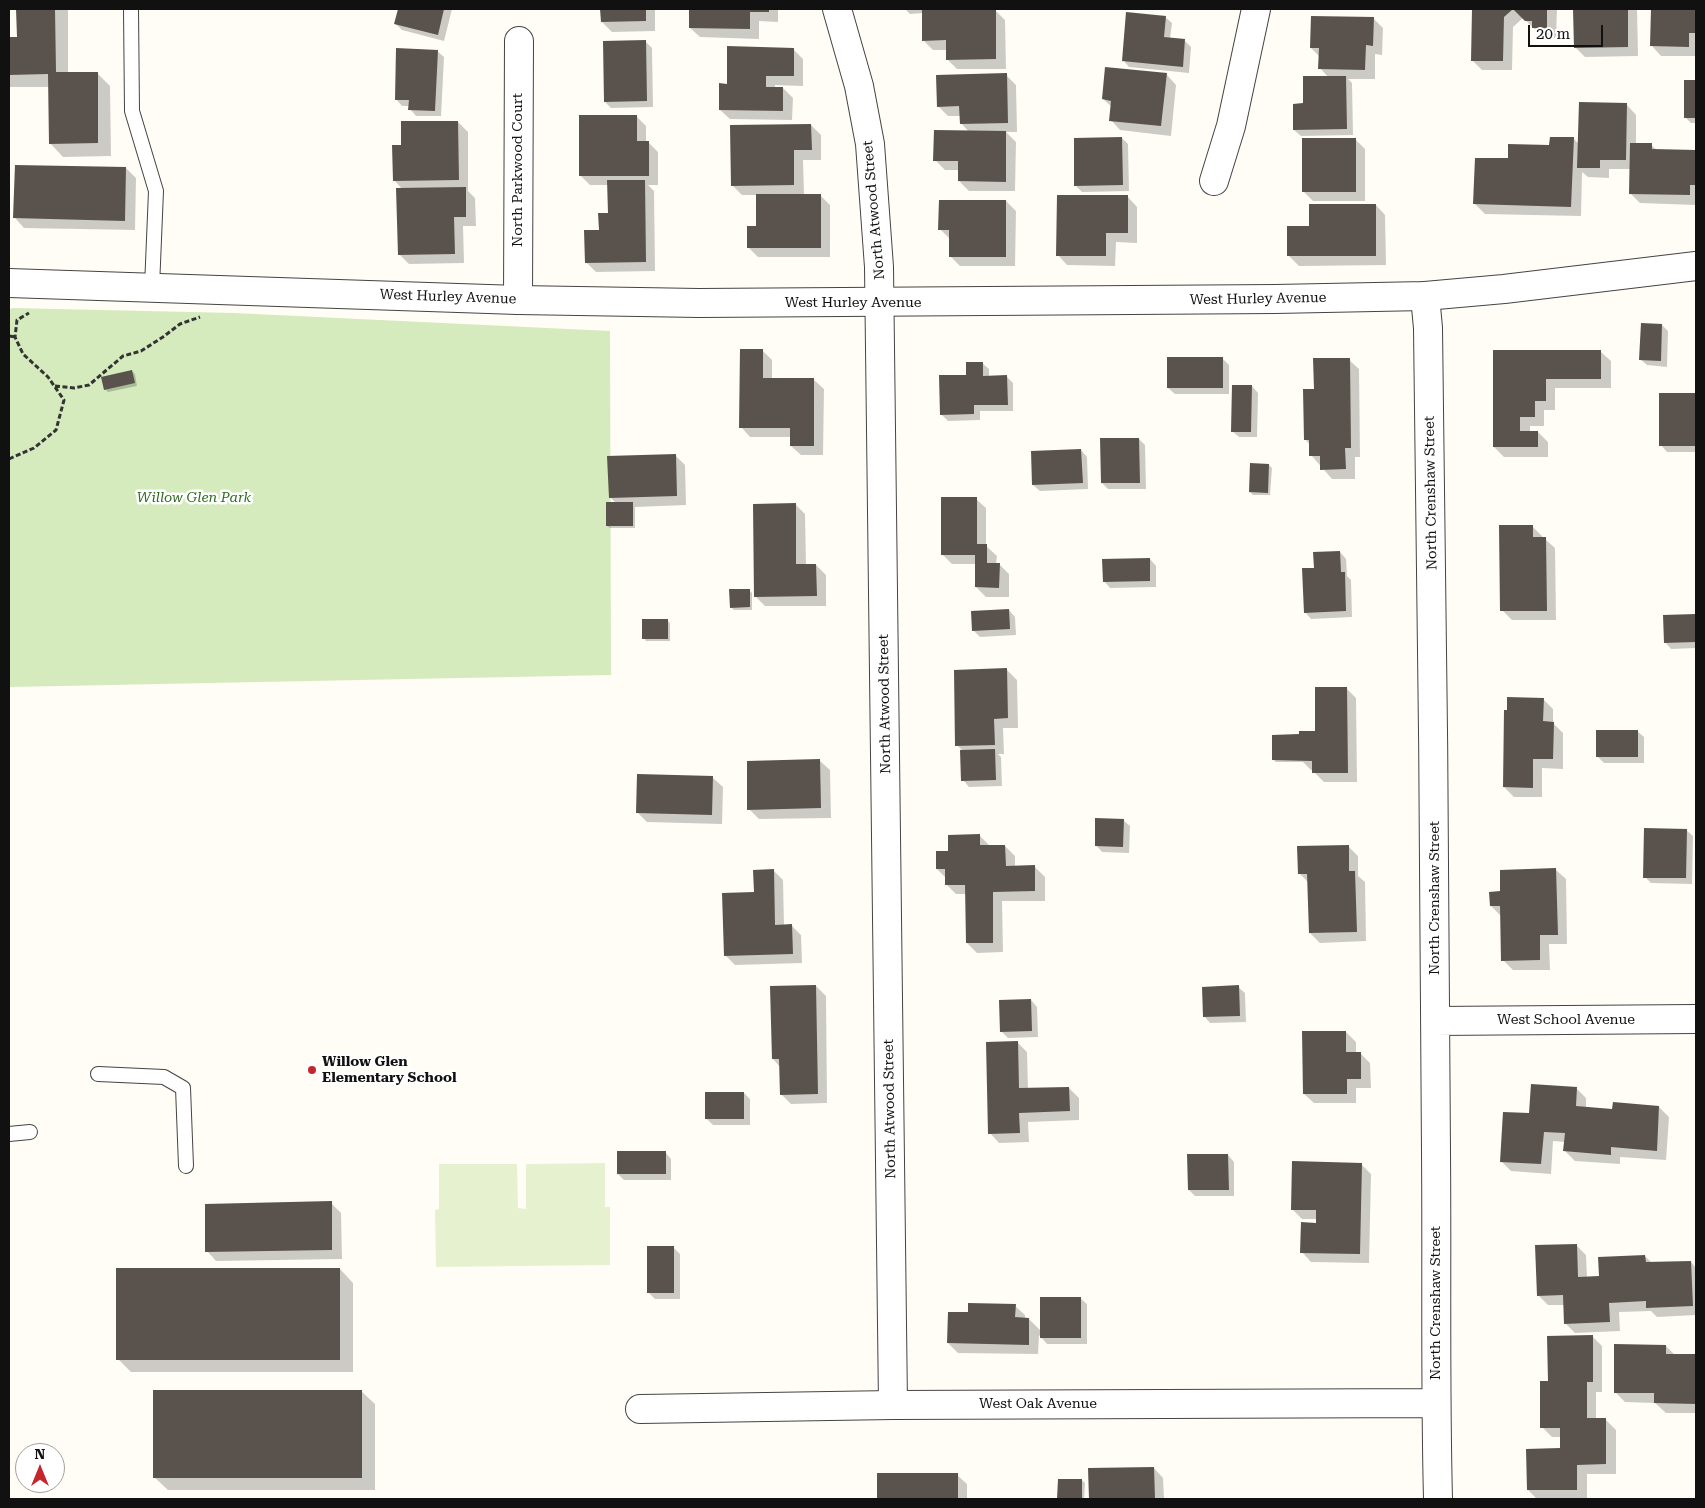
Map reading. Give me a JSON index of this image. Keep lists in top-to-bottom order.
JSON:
{
  "streets": {
    "street": [
      "North Parkwood Court",
      "North Atwood Street",
      "West Hurley Avenue",
      "North Crenshaw Street",
      "West School Avenue",
      "West Oak Avenue"
    ]
  },
  "crossings": [
    ["North Parkwood Court", "West Hurley Avenue"],
    ["North Atwood Street", "West Hurley Avenue"],
    ["North Atwood Street", "West Oak Avenue"],
    ["West Hurley Avenue", "North Crenshaw Street"],
    ["North Crenshaw Street", "West School Avenue"],
    ["North Crenshaw Street", "West Oak Avenue"]
  ],
  "parks": ["Willow Glen Park"],
  "places": ["Willow Glen Elementary School"],
  "scale_bar": "20 m",
  "north": "top"
}
